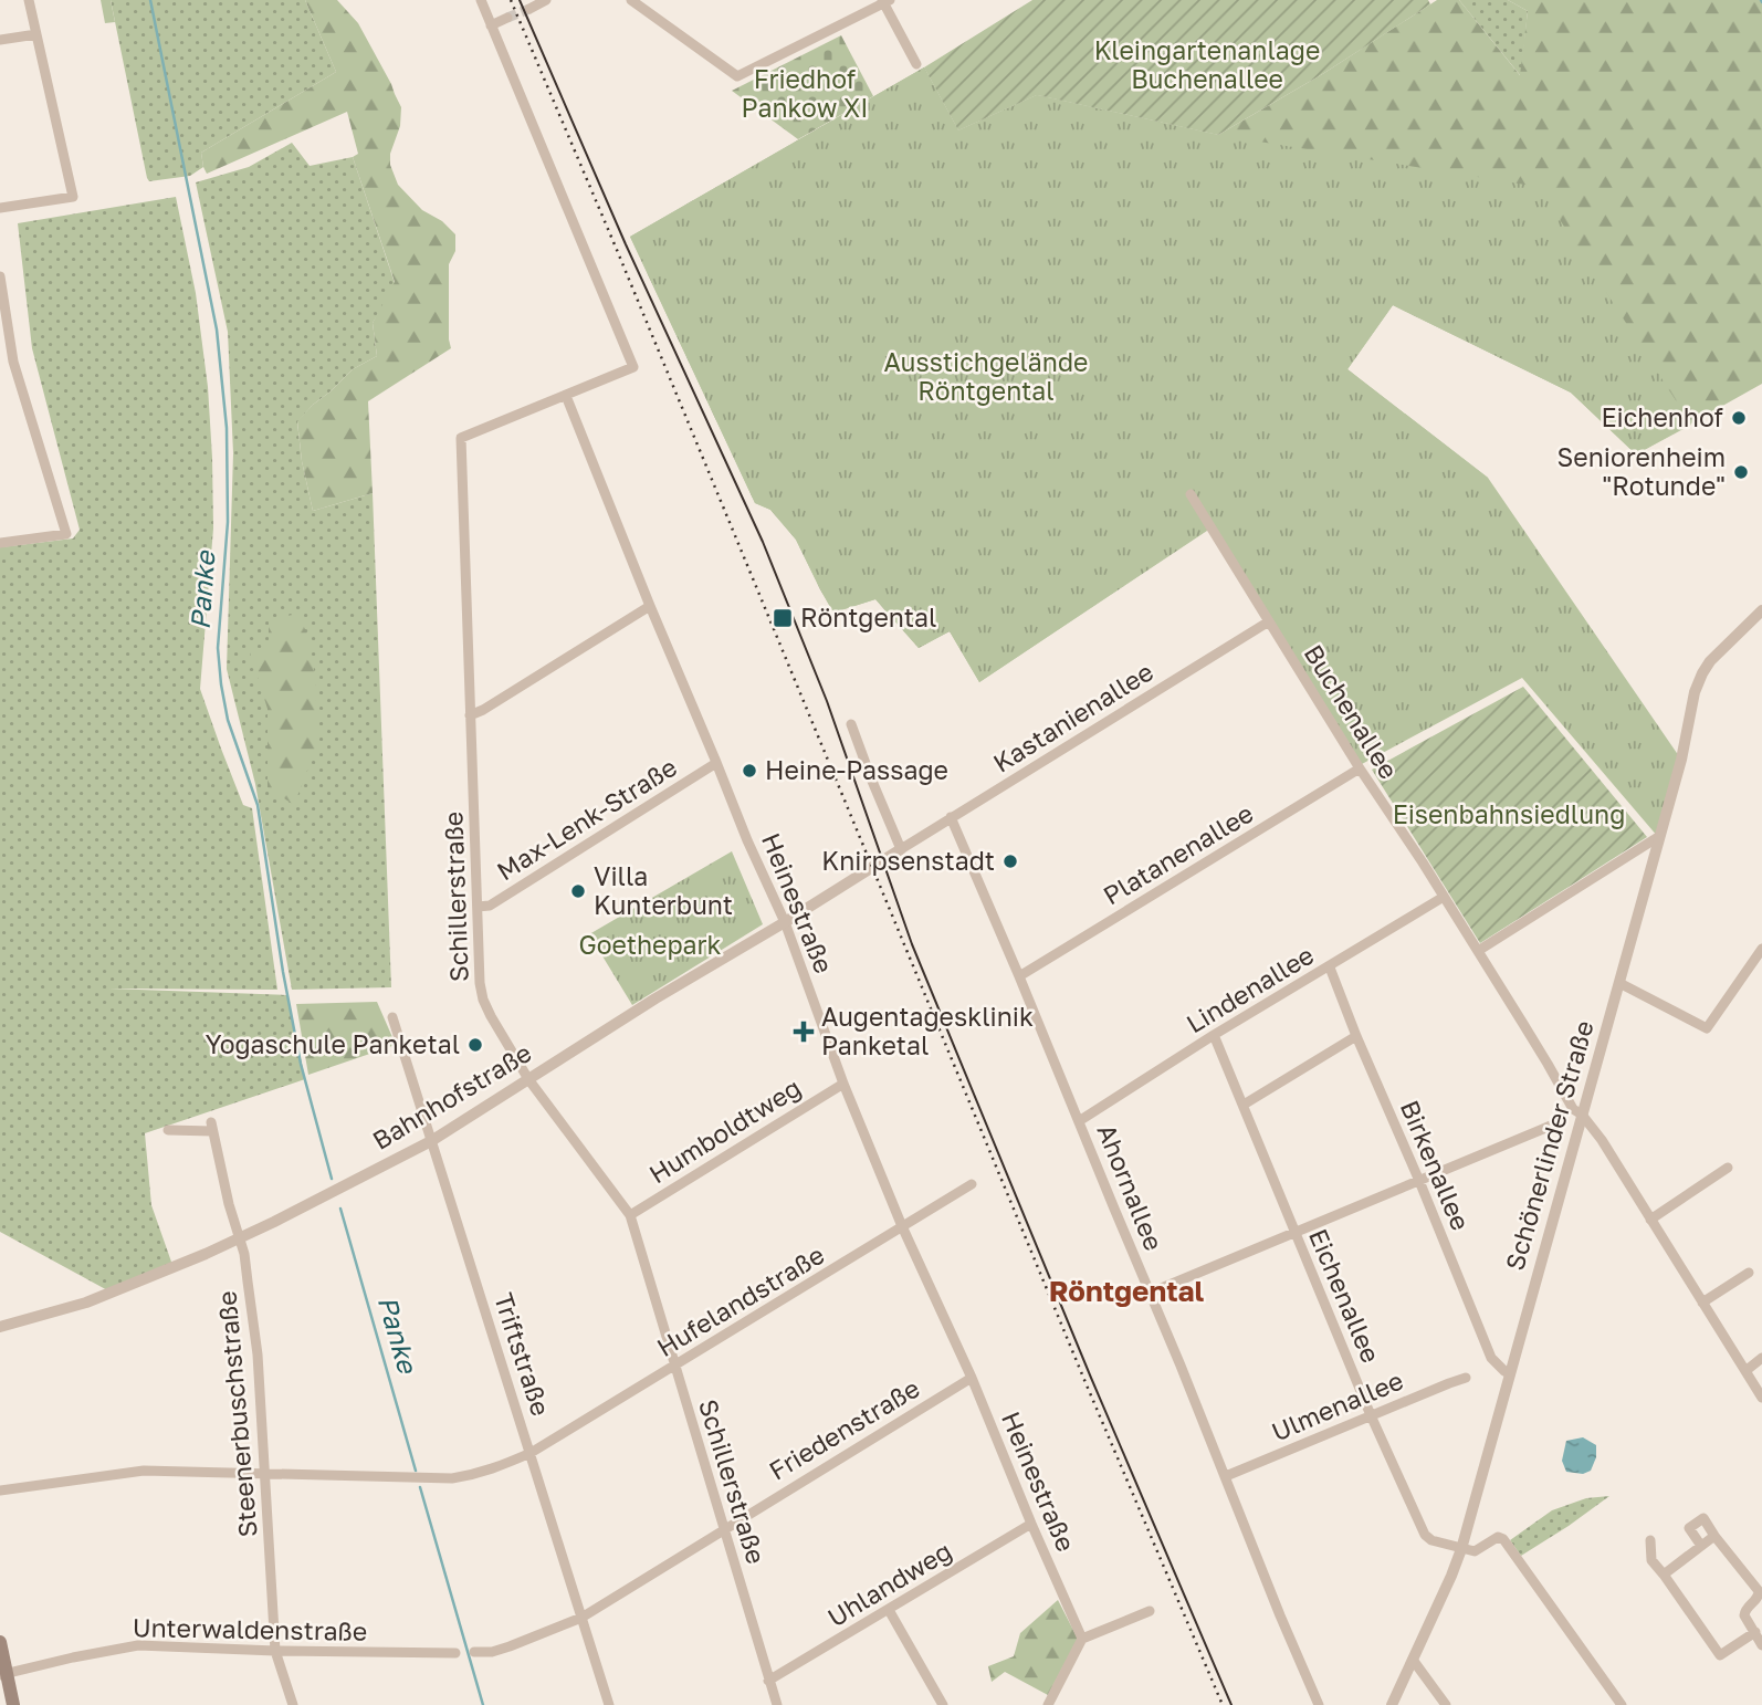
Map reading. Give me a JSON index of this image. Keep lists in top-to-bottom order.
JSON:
{
  "streets": {
    "street": [
      "Buchenallee",
      "Kastanienallee",
      "Max-Lenk-Straße",
      "Platanenallee",
      "Schillerstraße",
      "Heinestraße",
      "Lindenallee",
      "Bahnhofstraße",
      "Humboldtweg",
      "Schönerlinder Straße",
      "Birkenallee",
      "Ahornallee",
      "Eichenallee",
      "Hufelandstraße",
      "Triftstraße",
      "Ulmenallee",
      "Steenerbuschstraße",
      "Friedenstraße",
      "Uhlandweg",
      "Unterwaldenstraße"
    ]
  },
  "crossings": [
    ["Buchenallee", "Kastanienallee"],
    ["Buchenallee", "Platanenallee"],
    ["Buchenallee", "Lindenallee"],
    ["Buchenallee", "Schönerlinder Straße"],
    ["Kastanienallee", "Bahnhofstraße"],
    ["Kastanienallee", "Ahornallee"],
    ["Max-Lenk-Straße", "Schillerstraße"],
    ["Max-Lenk-Straße", "Heinestraße"],
    ["Platanenallee", "Ahornallee"],
    ["Schillerstraße", "Heinestraße"],
    ["Schillerstraße", "Bahnhofstraße"],
    ["Schillerstraße", "Humboldtweg"],
    ["Schillerstraße", "Hufelandstraße"],
    ["Schillerstraße", "Friedenstraße"],
    ["Schillerstraße", "Uhlandweg"],
    ["Heinestraße", "Bahnhofstraße"],
    ["Heinestraße", "Humboldtweg"],
    ["Heinestraße", "Hufelandstraße"],
    ["Heinestraße", "Friedenstraße"],
    ["Heinestraße", "Uhlandweg"],
    ["Lindenallee", "Birkenallee"],
    ["Lindenallee", "Ahornallee"],
    ["Lindenallee", "Eichenallee"],
    ["Bahnhofstraße", "Triftstraße"],
    ["Bahnhofstraße", "Steenerbuschstraße"],
    ["Schönerlinder Straße", "Birkenallee"],
    ["Schönerlinder Straße", "Eichenallee"],
    ["Ahornallee", "Ulmenallee"],
    ["Eichenallee", "Ulmenallee"],
    ["Hufelandstraße", "Triftstraße"],
    ["Hufelandstraße", "Steenerbuschstraße"],
    ["Triftstraße", "Friedenstraße"],
    ["Steenerbuschstraße", "Unterwaldenstraße"]
  ],
  "districts": ["Röntgental"],
  "water": ["Panke"],
  "parks": [
    "Kleingartenanlage Buchenallee",
    "Friedhof Pankow XI",
    "Ausstichgelände Röntgental",
    "Eisenbahnsiedlung",
    "Goethepark"
  ],
  "places": {
    "other": [
      "Eichenhof",
      "Seniorenheim \"Rotunde\"",
      "Heine-Passage",
      "Knirpsenstadt",
      "Villa Kunterbunt",
      "Yogaschule Panketal"
    ],
    "transit": ["Röntgental"],
    "health": ["Augentagesklinik Panketal"]
  }
}
